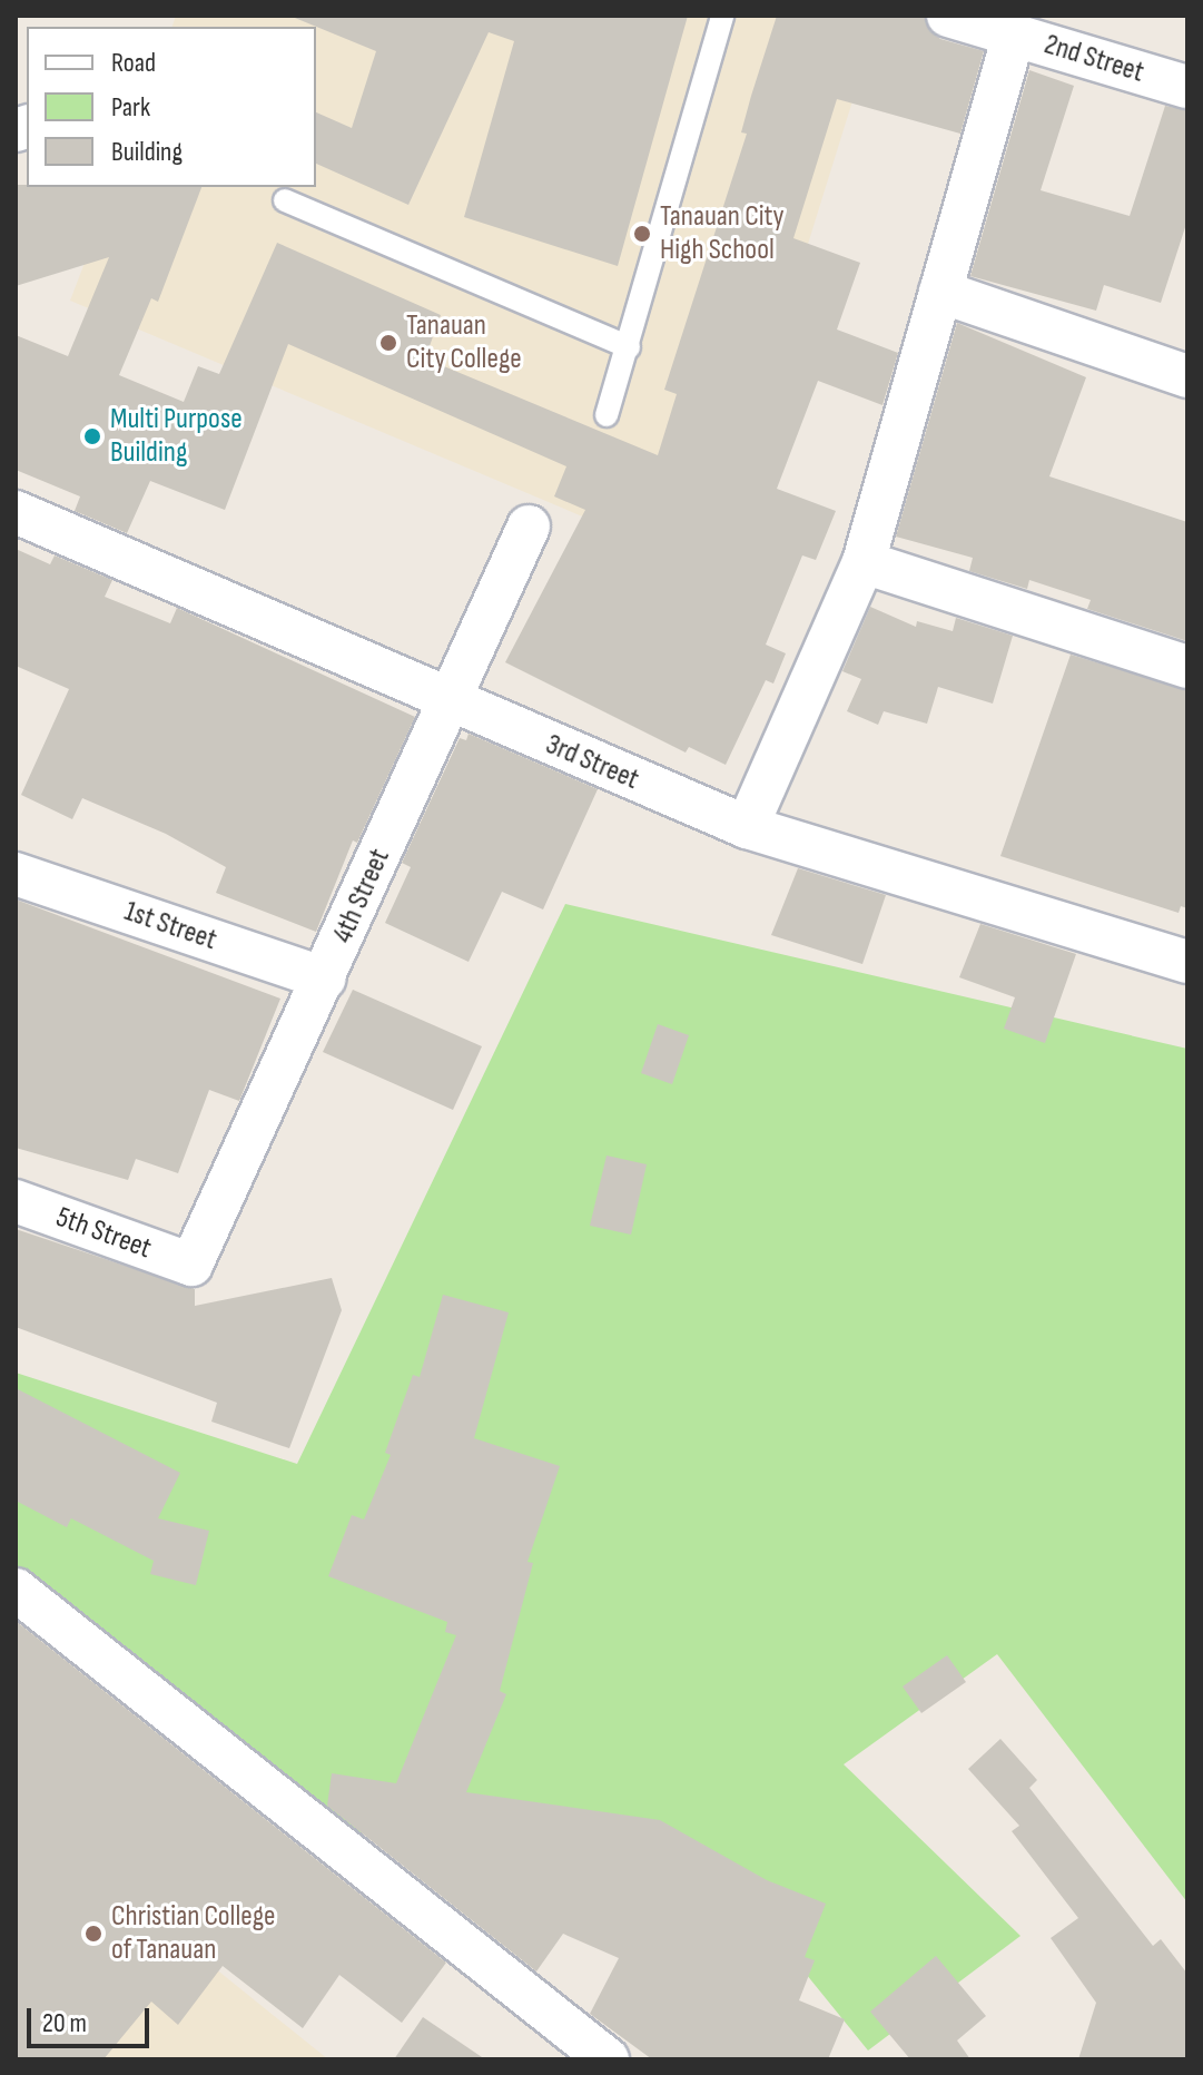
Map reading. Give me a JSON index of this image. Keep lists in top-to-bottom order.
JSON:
{
  "streets": {
    "street": [
      "2nd Street",
      "3rd Street",
      "4th Street",
      "1st Street",
      "5th Street"
    ]
  },
  "crossings": [
    ["3rd Street", "4th Street"],
    ["4th Street", "1st Street"],
    ["4th Street", "5th Street"]
  ],
  "places": [
    "Tanauan City High School",
    "Tanauan City College",
    "Multi Purpose Building",
    "Christian College of Tanauan"
  ],
  "legend": ["Road", "Park", "Building"],
  "scale_bar": "20 m"
}
